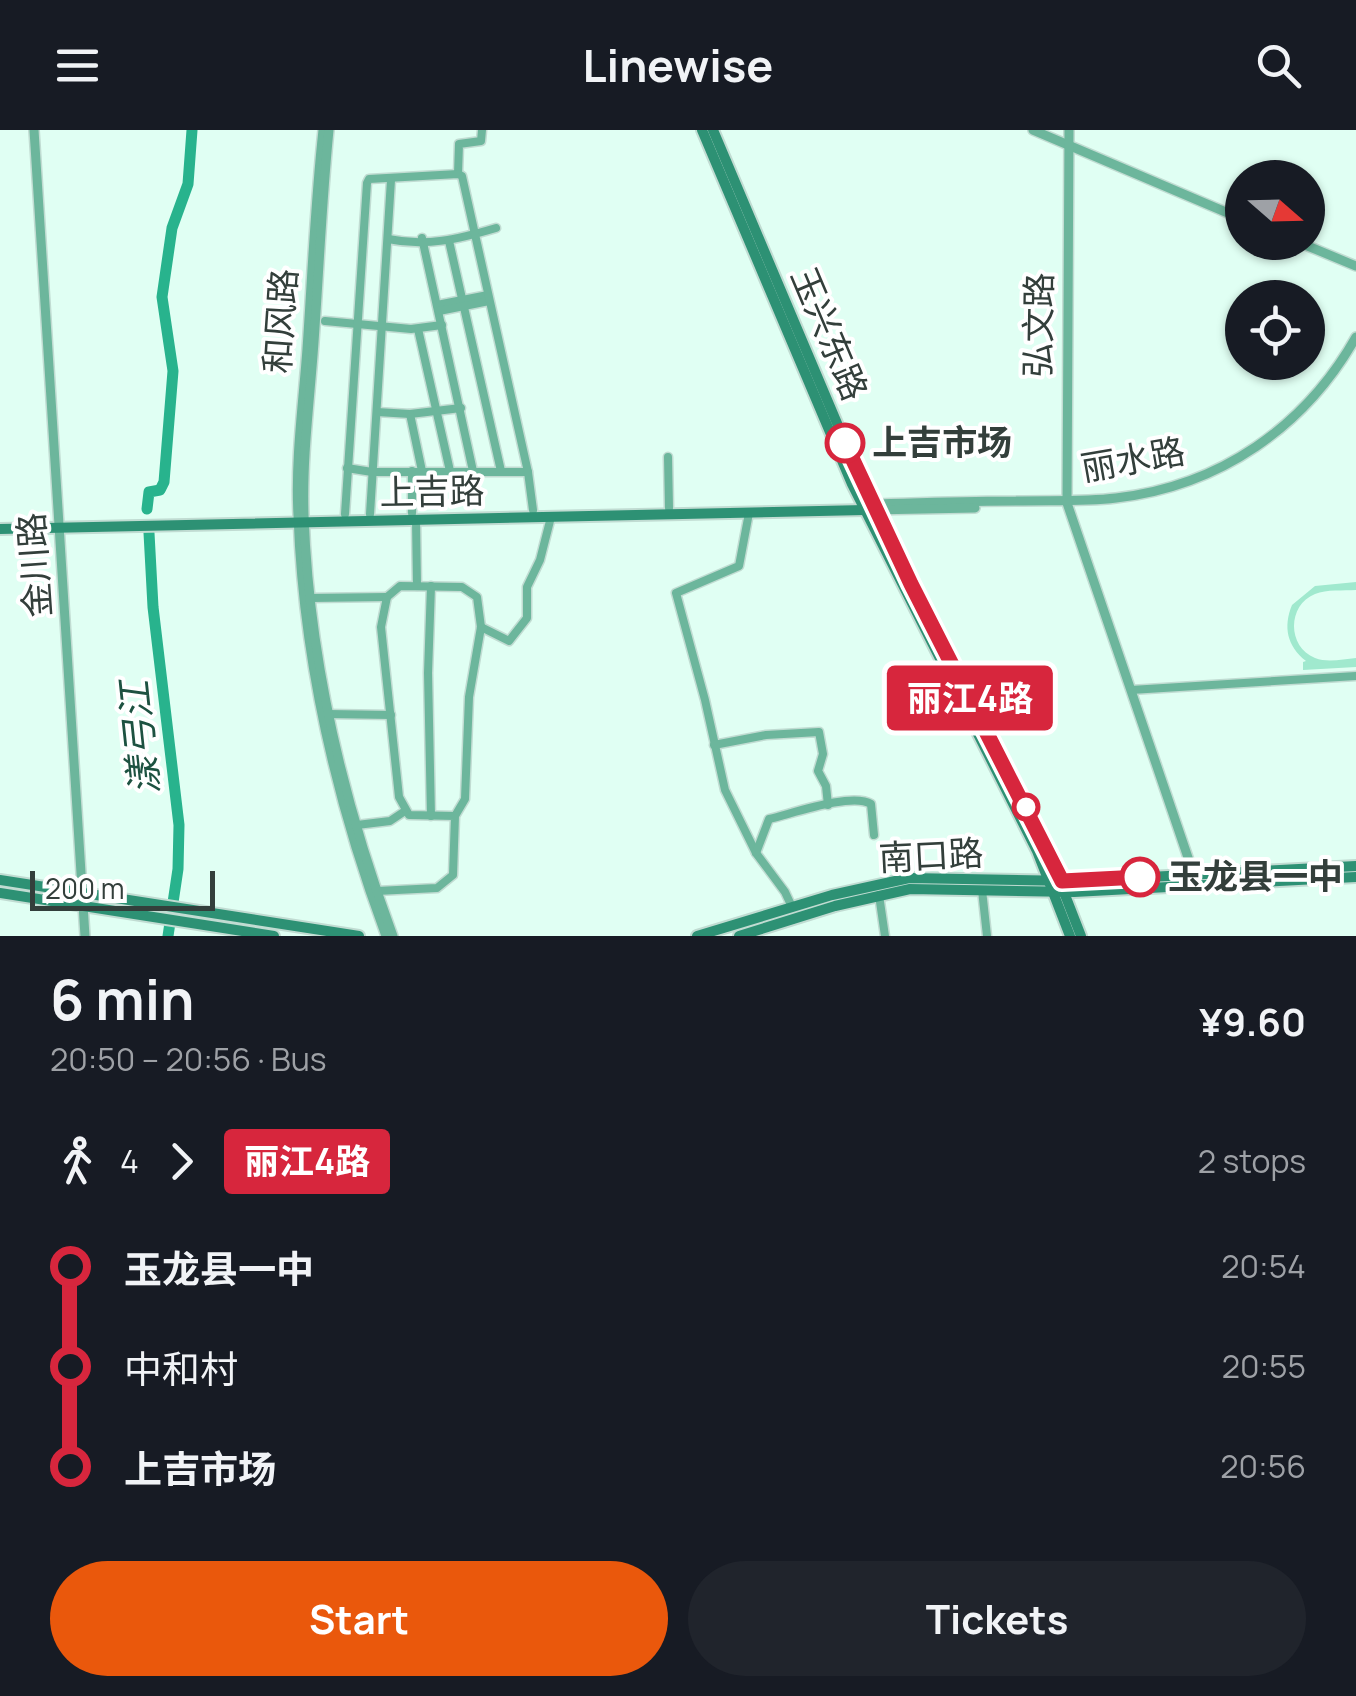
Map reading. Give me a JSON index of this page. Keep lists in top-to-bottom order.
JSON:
{
  "streets": {
    "main road": ["玉兴东路", "上吉路", "南口路"],
    "street": [
      "和风路",
      "弘文路",
      "丽水路",
      "金川路"
    ]
  },
  "crossings": [
    ["和风路", "上吉路"],
    ["弘文路", "丽水路"],
    ["弘文路", "南口路"],
    ["玉兴东路", "丽水路"],
    ["玉兴东路", "上吉路"],
    ["玉兴东路", "南口路"],
    ["丽水路", "上吉路"],
    ["上吉路", "金川路"]
  ],
  "water": ["漾弓江"],
  "places": ["上吉市场", "玉龙县一中"],
  "lines": ["bus line 丽江4路"],
  "scale_bar": "200 m",
  "north": "right",
  "page": {
    "header": "Linewise",
    "on_map": "丽江4路",
    "scale": "200 m",
    "heading": ["6 min", "20:50 – 20:56 · Bus", "¥9.60"],
    "legs": ["4", "丽江4路", "2 stops"],
    "list": [
      {
        "name": "玉龙县一中",
        "value": "20:54"
      },
      {
        "name": "中和村",
        "value": "20:55"
      },
      {
        "name": "上吉市场",
        "value": "20:56"
      }
    ],
    "buttons": ["Start", "Tickets"]
  }
}
